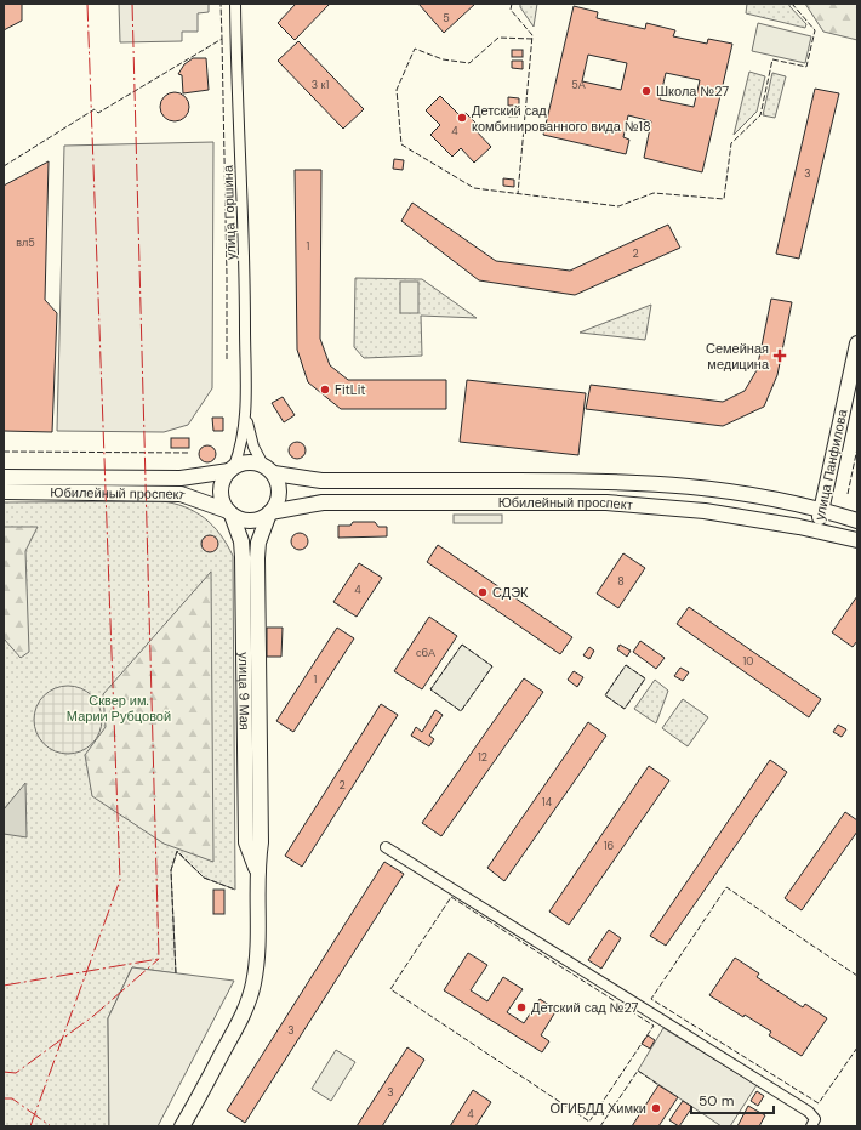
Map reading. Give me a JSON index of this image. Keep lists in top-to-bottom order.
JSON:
{
  "streets": {
    "main road": ["улица Панфилова", "Юбилейный проспект", "улица 9 Мая"],
    "street": ["улица Горшина"]
  },
  "crossings": [
    ["улица Горшина", "Юбилейный проспект"],
    ["улица Горшина", "улица 9 Мая"],
    ["улица Панфилова", "Юбилейный проспект"],
    ["Юбилейный проспект", "улица 9 Мая"]
  ],
  "parks": ["Сквер им. Марии Рубцовой"],
  "places": {
    "other": [
      "Школа №27",
      "Детский сад комбинированного вида №18",
      "FitLit",
      "СДЭК",
      "Детский сад №27",
      "ОГИБДД Химки"
    ],
    "health": ["Семейная медицина"]
  },
  "house_numbers": [
    "5",
    "3 к1",
    "5А",
    "4",
    "3",
    "вл5",
    "1",
    "2",
    "8",
    "4",
    "с6А",
    "10",
    "1",
    "12",
    "2",
    "14",
    "16",
    "3",
    "3",
    "4"
  ],
  "scale_bar": "50 m"
}
